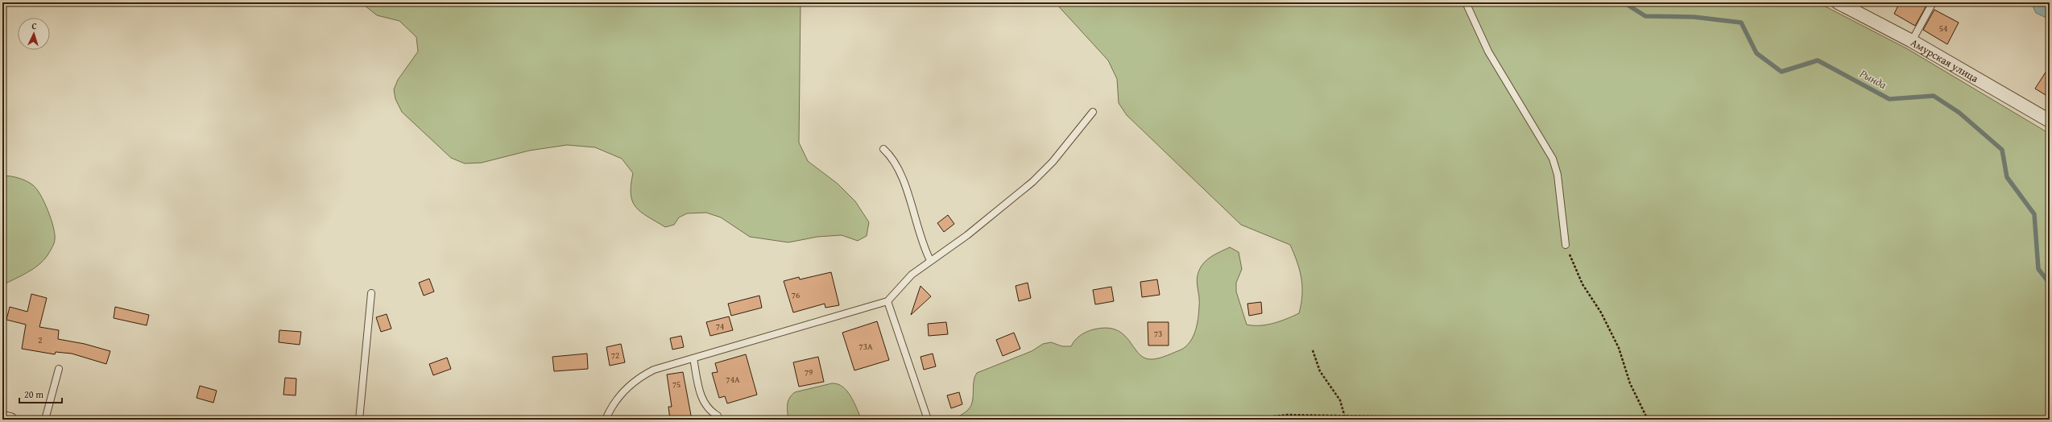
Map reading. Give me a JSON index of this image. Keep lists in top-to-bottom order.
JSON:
{
  "streets": {
    "street": ["Амурская улица"]
  },
  "water": ["Рында"],
  "house_numbers": [
    "54",
    "76",
    "74",
    "73",
    "2",
    "73А",
    "72",
    "79",
    "74А",
    "75"
  ],
  "scale_bar": "20 m",
  "north": "top"
}
